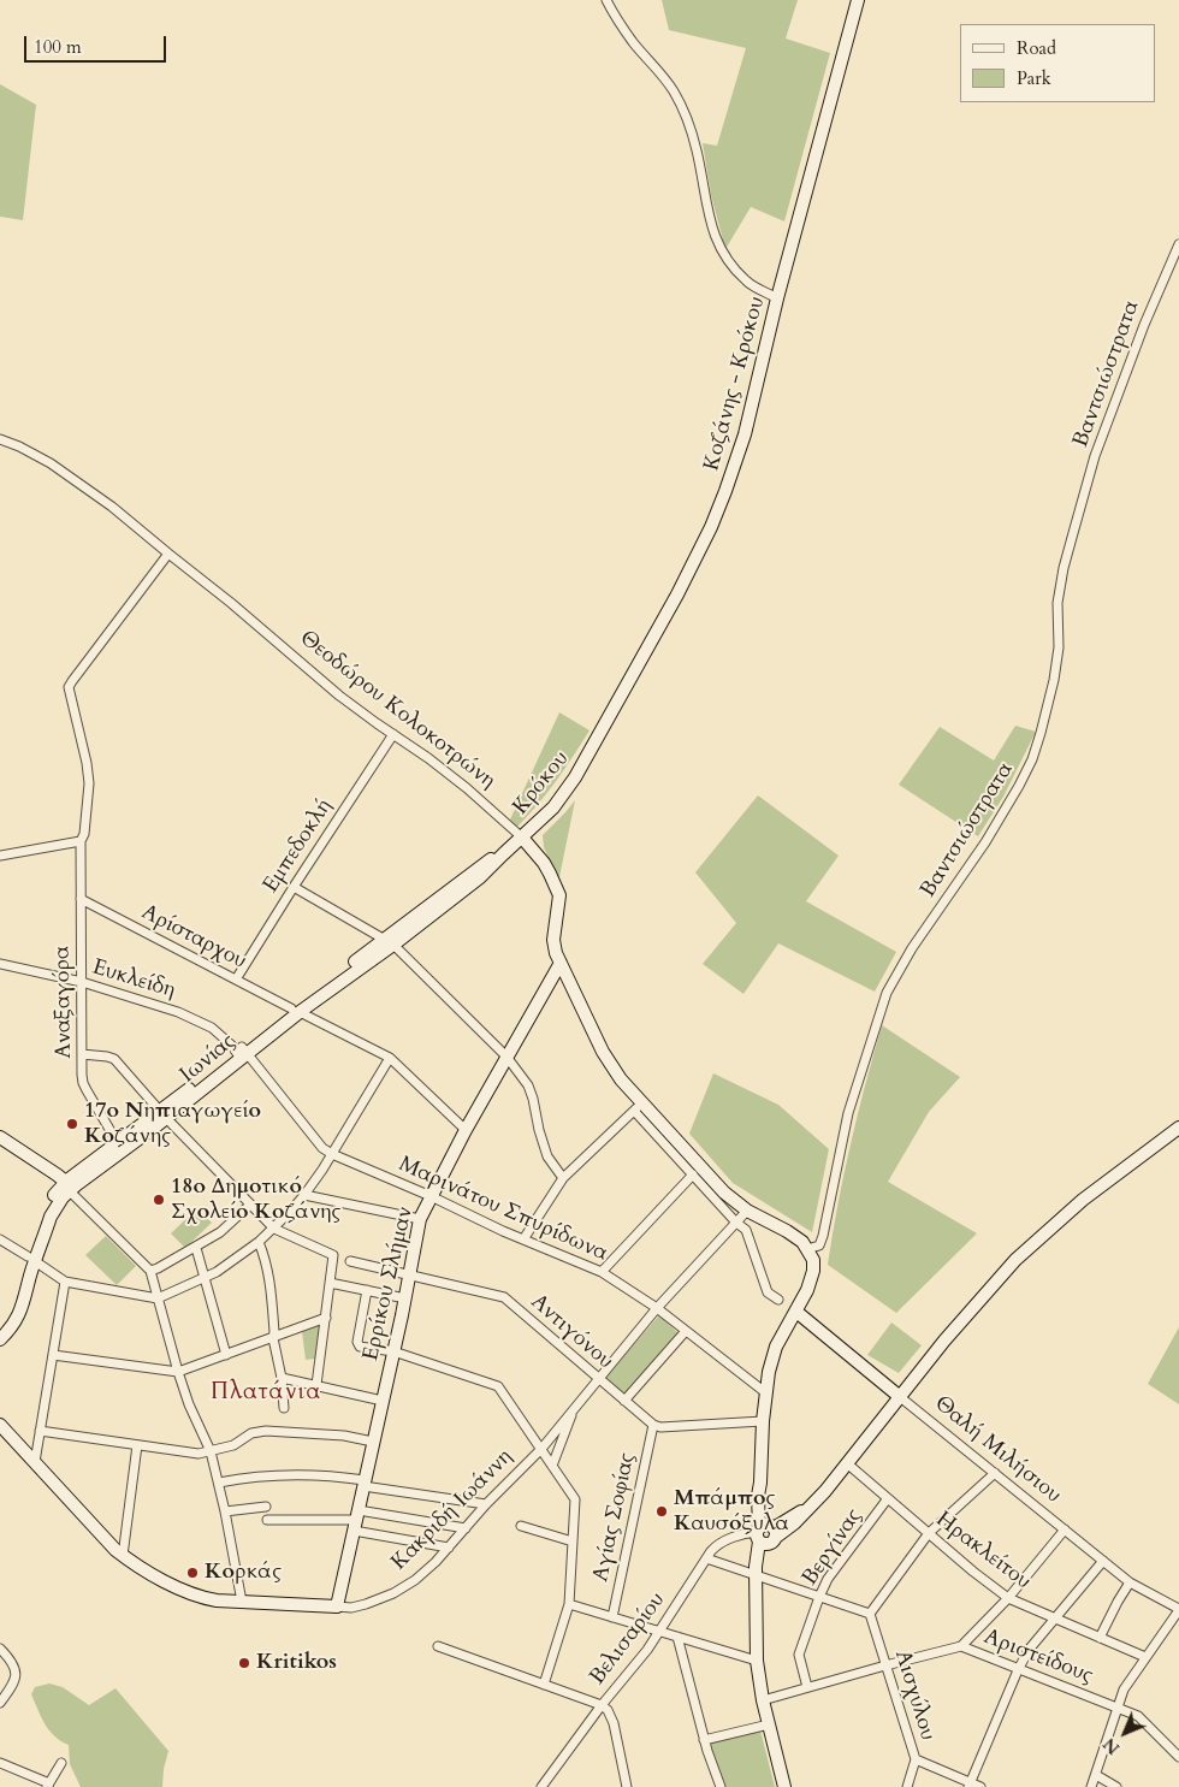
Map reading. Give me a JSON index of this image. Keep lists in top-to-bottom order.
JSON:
{
  "streets": {
    "street": [
      "Βαντσιώστρατα",
      "Κοζάνης - Κρόκου",
      "Θεοδώρου Κολοκοτρώνη",
      "Κρόκου",
      "Εμπεδοκλή",
      "Αρίσταρχου",
      "Ευκλείδη",
      "Αναξαγόρα",
      "Ιωνίας",
      "Μαρινάτου Σπυρίδωνα",
      "Ερρίκου Σλήμαν",
      "Αντιγόνου",
      "Θαλή Μιλήσιου",
      "Κακριδή Ιωάννη",
      "Αγίας Σοφίας",
      "Βεργίνας",
      "Ηρακλείτου",
      "Βελισαρίου",
      "Αριστείδους",
      "Αισχύλου"
    ]
  },
  "crossings": [
    ["Βαντσιώστρατα", "Θεοδώρου Κολοκοτρώνη"],
    ["Κοζάνης - Κρόκου", "Κρόκου"],
    ["Θεοδώρου Κολοκοτρώνη", "Κρόκου"],
    ["Θεοδώρου Κολοκοτρώνη", "Εμπεδοκλή"],
    ["Θεοδώρου Κολοκοτρώνη", "Αναξαγόρα"],
    ["Θεοδώρου Κολοκοτρώνη", "Ιωνίας"],
    ["Θεοδώρου Κολοκοτρώνη", "Ερρίκου Σλήμαν"],
    ["Θεοδώρου Κολοκοτρώνη", "Κακριδή Ιωάννη"],
    ["Κρόκου", "Ιωνίας"],
    ["Εμπεδοκλή", "Αρίσταρχου"],
    ["Αρίσταρχου", "Αναξαγόρα"],
    ["Αρίσταρχου", "Ιωνίας"],
    ["Αρίσταρχου", "Ερρίκου Σλήμαν"],
    ["Ευκλείδη", "Αναξαγόρα"],
    ["Ευκλείδη", "Ιωνίας"],
    ["Ευκλείδη", "Μαρινάτου Σπυρίδωνα"],
    ["Αναξαγόρα", "Ιωνίας"],
    ["Ιωνίας", "Μαρινάτου Σπυρίδωνα"],
    ["Μαρινάτου Σπυρίδωνα", "Ερρίκου Σλήμαν"],
    ["Μαρινάτου Σπυρίδωνα", "Κακριδή Ιωάννη"],
    ["Ερρίκου Σλήμαν", "Αντιγόνου"],
    ["Ερρίκου Σλήμαν", "Κακριδή Ιωάννη"],
    ["Αντιγόνου", "Κακριδή Ιωάννη"],
    ["Αντιγόνου", "Αγίας Σοφίας"],
    ["Βεργίνας", "Ηρακλείτου"],
    ["Βεργίνας", "Αριστείδους"],
    ["Αριστείδους", "Αισχύλου"]
  ],
  "districts": ["Πλατάνια"],
  "places": [
    "17ο Νηπιαγωγείο Κοζάνης",
    "18ο Δημοτικό Σχολείο Κοζάνης",
    "Μπάμπος Καυσόξυλα",
    "Κορκάς",
    "Kritikos"
  ],
  "legend": ["Road", "Park"],
  "scale_bar": "100 m",
  "north": "bottom left"
}
